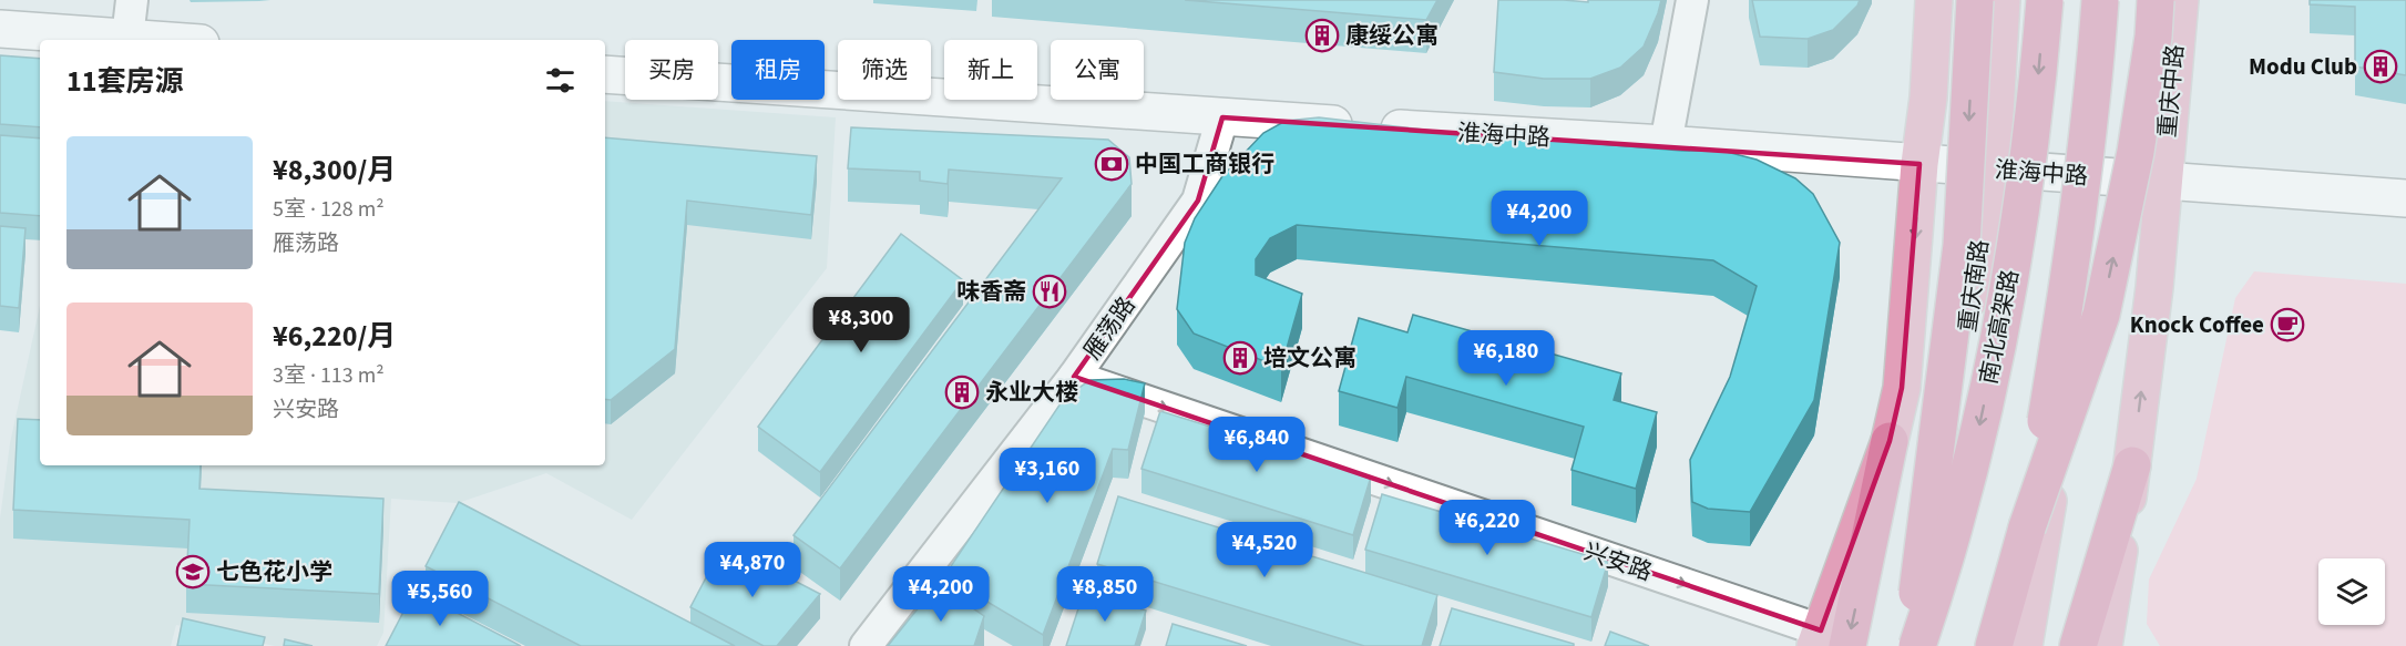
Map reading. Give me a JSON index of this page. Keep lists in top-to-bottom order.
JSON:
{
  "streets": {
    "highway": ["南北高架路"],
    "main road": ["重庆中路", "淮海中路", "重庆南路"],
    "street": ["雁荡路", "兴安路"]
  },
  "crossings": [
    ["重庆中路", "淮海中路"],
    ["淮海中路", "重庆南路"],
    ["淮海中路", "雁荡路"],
    ["雁荡路", "兴安路"]
  ],
  "one_way": ["兴安路"],
  "places": {
    "building": [
      "康绥公寓",
      "Modu Club",
      "培文公寓",
      "永业大楼"
    ],
    "bank": ["中国工商银行"],
    "restaurant": ["味香斋"],
    "cafe": ["Knock Coffee"],
    "school or university": ["七色花小学"]
  },
  "page": {
    "chip": [
      "买房",
      "租房",
      "筛选",
      "新上",
      "公寓"
    ],
    "heading": "11套房源",
    "list": [
      {
        "name": "¥8,300/月",
        "note": "5室 · 128 m² · 雁荡路"
      },
      {
        "name": "¥6,220/月",
        "note": "3室 · 113 m² · 兴安路"
      }
    ],
    "price": [
      "¥4,200",
      "¥8,300",
      "¥6,180",
      "¥6,840",
      "¥3,160",
      "¥6,220",
      "¥4,520",
      "¥4,870",
      "¥4,200",
      "¥8,850",
      "¥5,560"
    ]
  }
}
